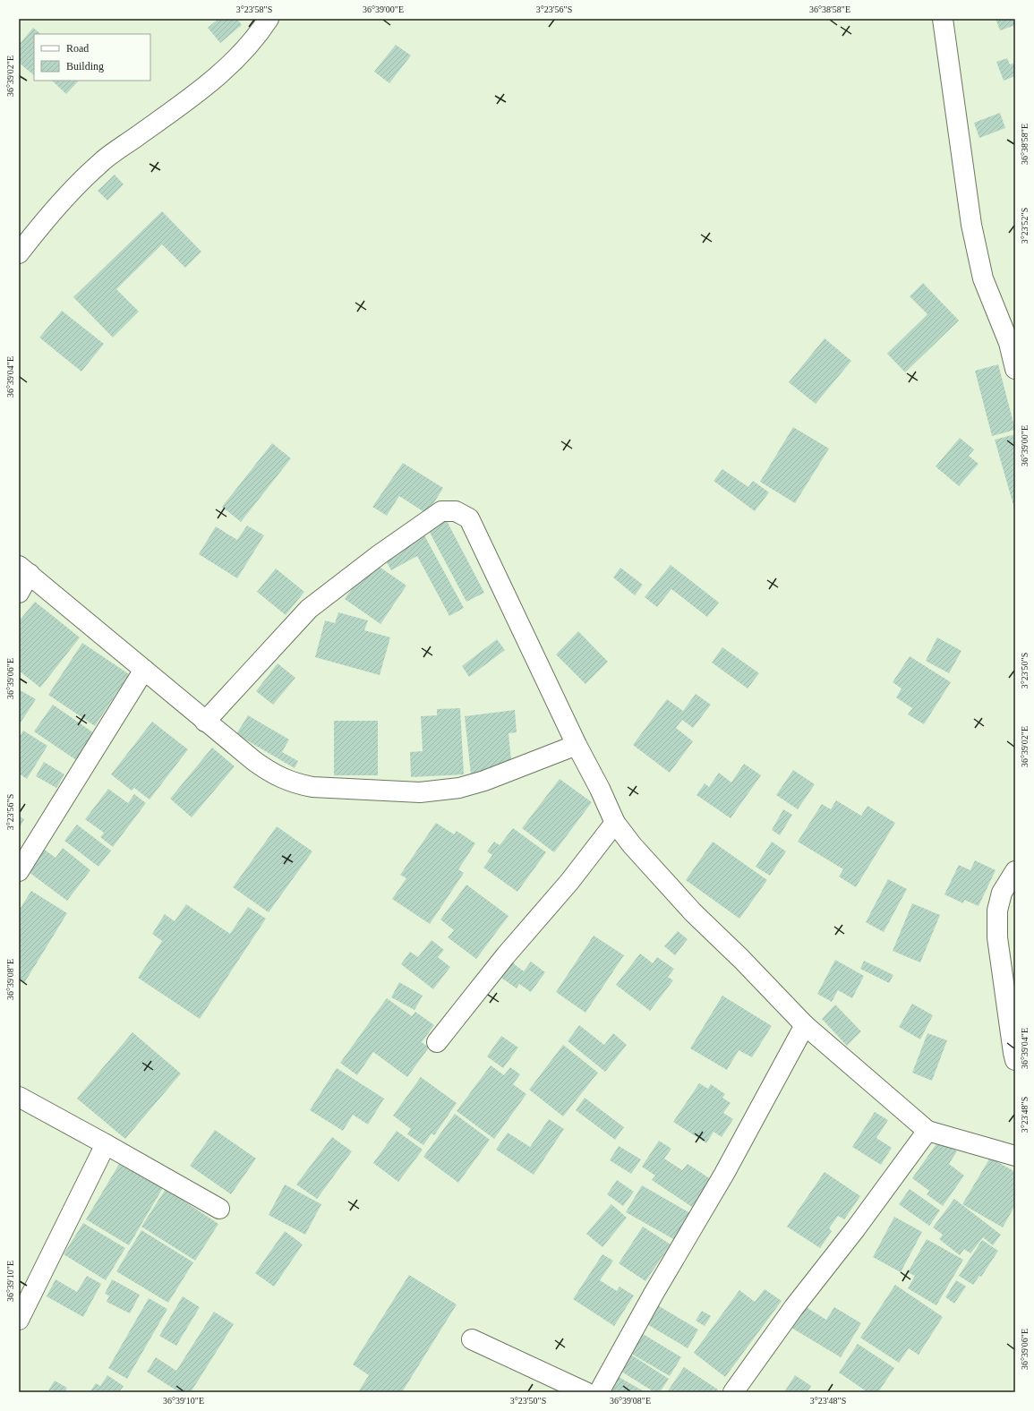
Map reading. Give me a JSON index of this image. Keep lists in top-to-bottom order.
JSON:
{
  "legend": ["Road", "Building"],
  "coordinates": [
    "3°23'58\"S",
    "36°39'00\"E",
    "3°23'56\"S",
    "36°38'58\"E",
    "36°39'02\"E",
    "3°23'52\"S",
    "36°39'04\"E",
    "3°23'50\"S",
    "36°39'06\"E",
    "36°39'08\"E",
    "3°23'48\"S",
    "36°39'10\"E"
  ]
}
